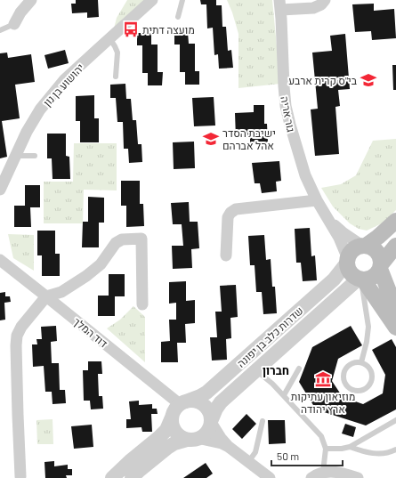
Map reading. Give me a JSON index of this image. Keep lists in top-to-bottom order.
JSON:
{
  "streets": {
    "street": [
      "יהושוע בן נון",
      "גור אריה",
      "דוד המלך",
      "שדרות כלב בן יפונה"
    ]
  },
  "crossings": [
    ["גור אריה", "שדרות כלב בן יפונה"],
    ["דוד המלך", "שדרות כלב בן יפונה"]
  ],
  "districts": ["חברון"],
  "places": {
    "bus stop": ["מועצה דתית"],
    "school or university": ["בי\"ס קרית ארבע", "ישיבת הסדר אהל אברהם"],
    "museum": ["מוזיאון עתיקות ארץ יהודה"]
  },
  "scale_bar": "50 m"
}
